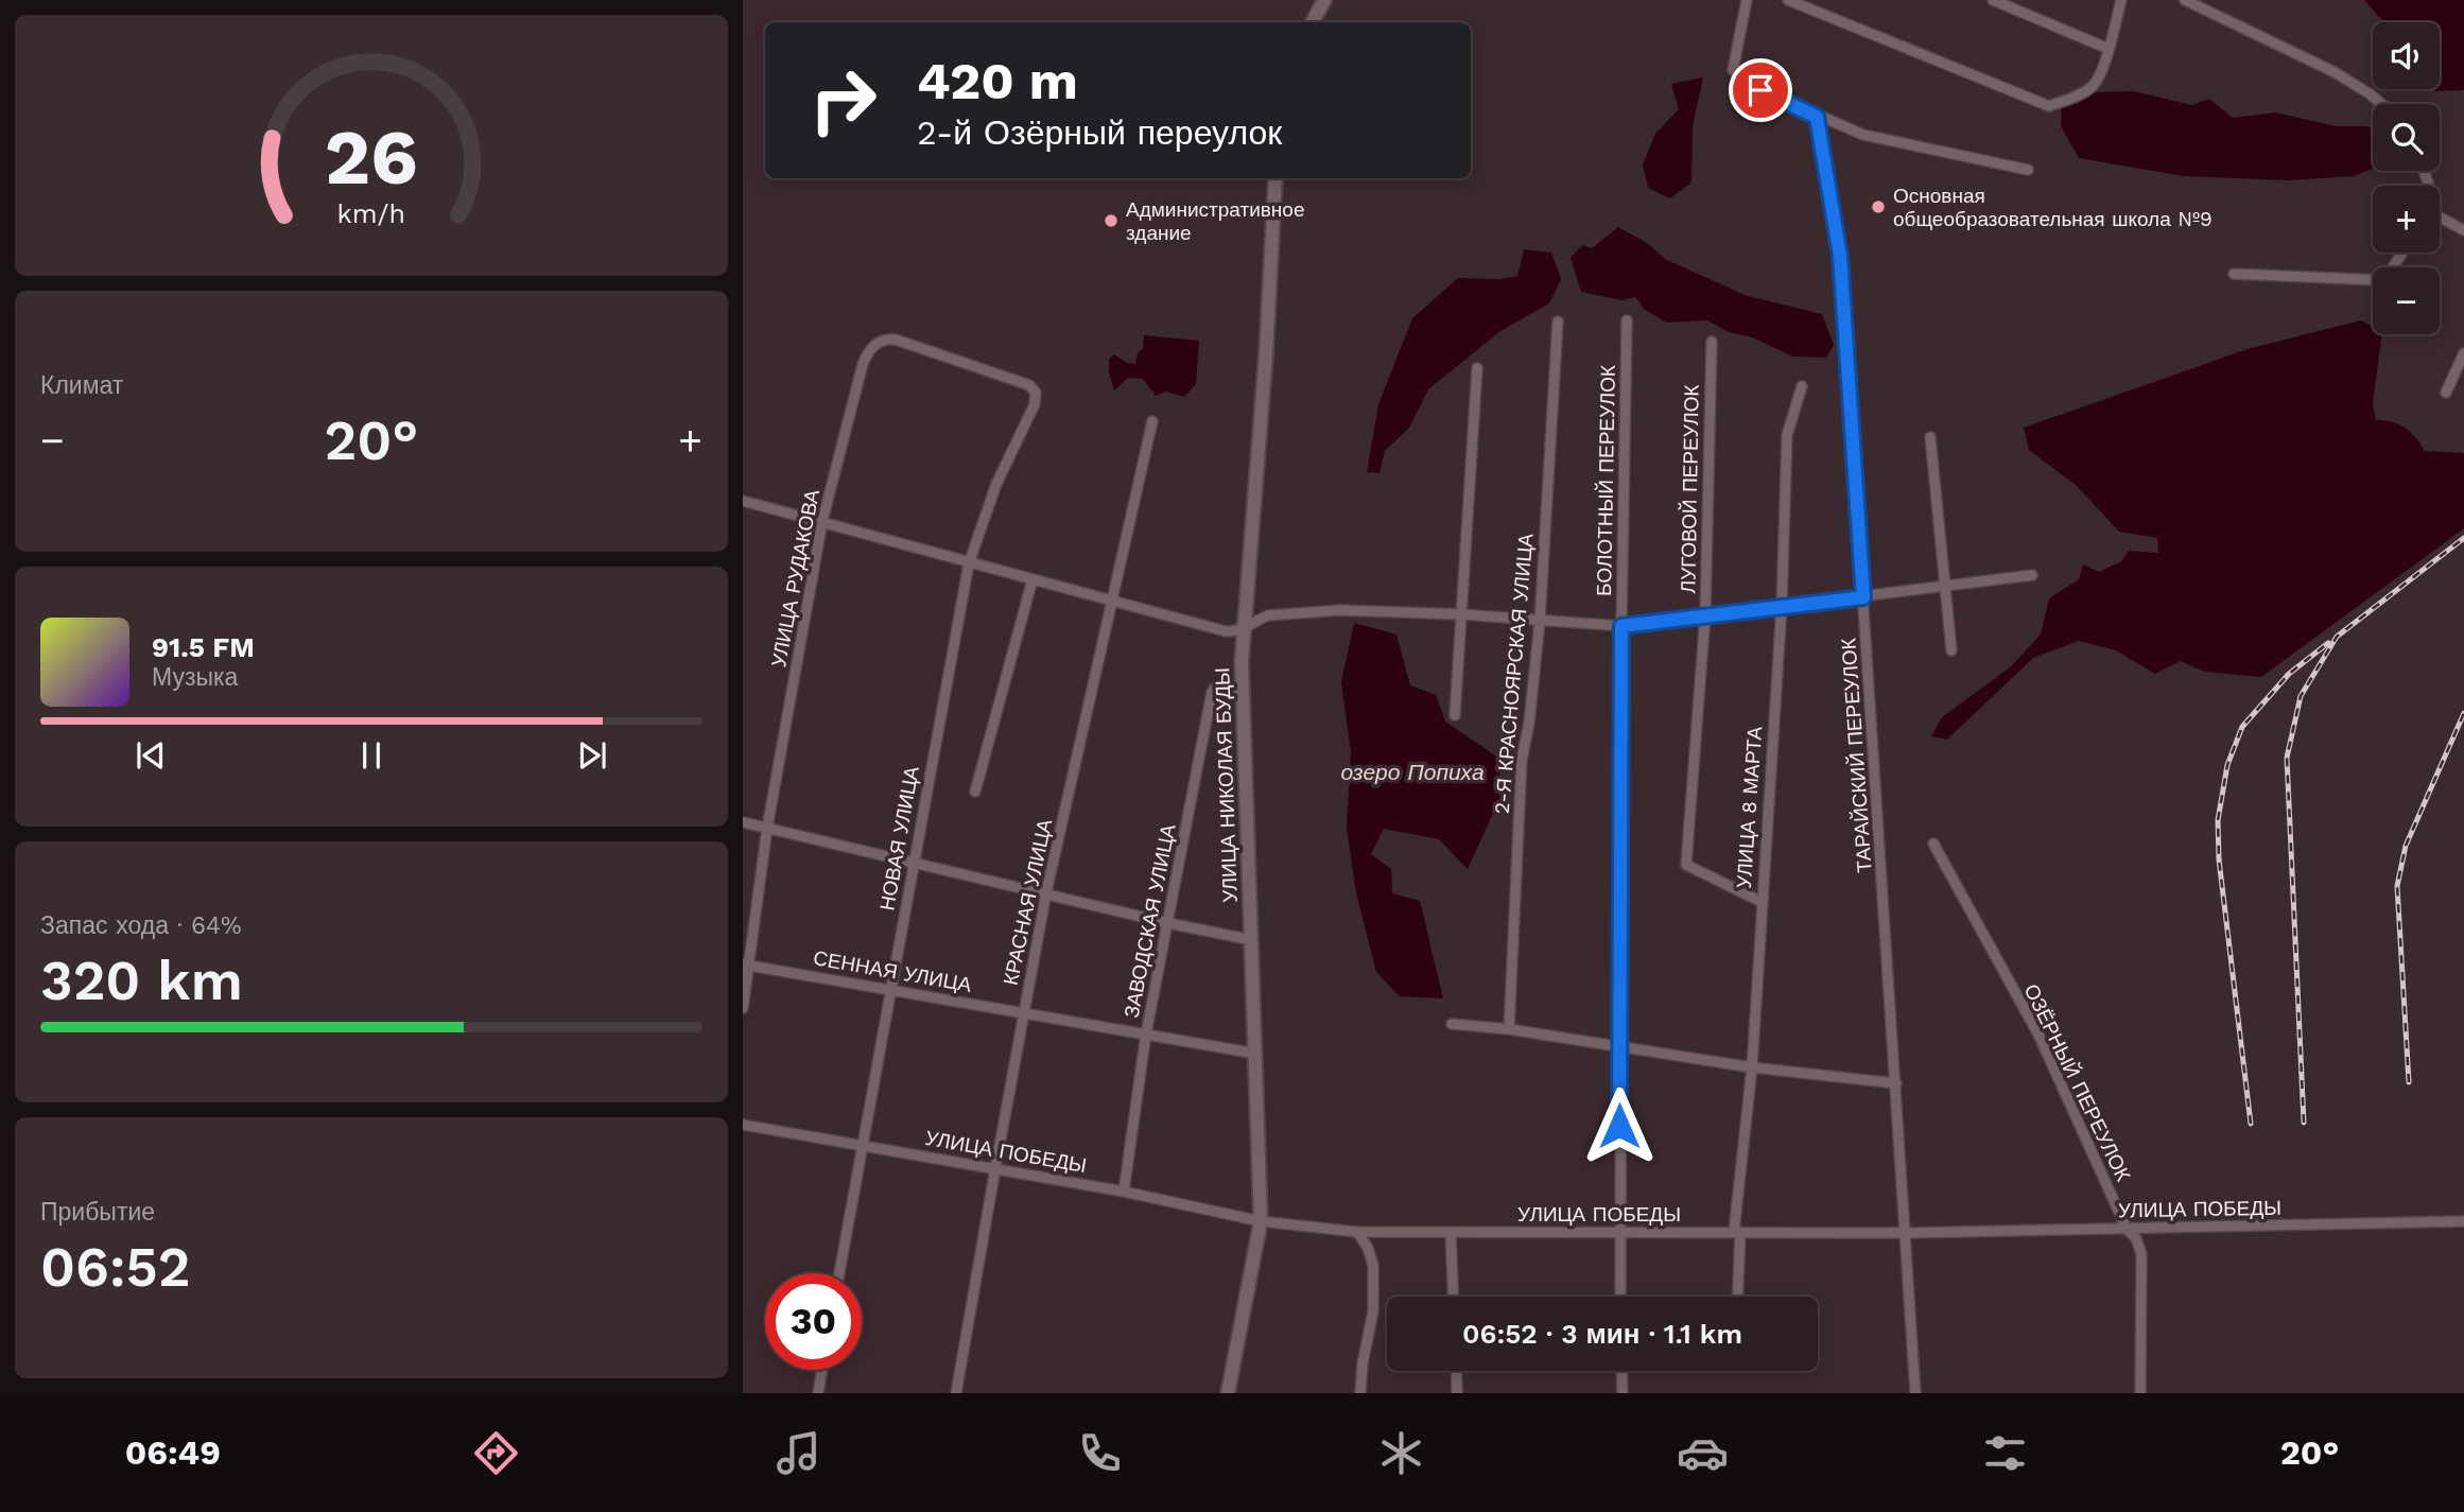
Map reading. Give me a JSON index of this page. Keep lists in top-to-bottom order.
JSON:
{
  "streets": {
    "street": [
      "БОЛОТНЫЙ ПЕРЕУЛОК",
      "ЛУГОВОЙ ПЕРЕУЛОК",
      "УЛИЦА РУДАКОВА",
      "2-Я КРАСНОЯРСКАЯ УЛИЦА",
      "ТАРАЙСКИЙ ПЕРЕУЛОК",
      "УЛИЦА НИКОЛАЯ БУДЫ",
      "УЛИЦА 8 МАРТА",
      "НОВАЯ УЛИЦА",
      "КРАСНАЯ УЛИЦА",
      "ЗАВОДСКАЯ УЛИЦА",
      "СЕННАЯ УЛИЦА",
      "ОЗЁРНЫЙ ПЕРЕУЛОК",
      "УЛИЦА ПОБЕДЫ"
    ]
  },
  "crossings": [
    ["БОЛОТНЫЙ ПЕРЕУЛОК", "УЛИЦА ПОБЕДЫ"],
    ["ЛУГОВОЙ ПЕРЕУЛОК", "УЛИЦА 8 МАРТА"],
    ["УЛИЦА РУДАКОВА", "НОВАЯ УЛИЦА"],
    ["УЛИЦА РУДАКОВА", "СЕННАЯ УЛИЦА"],
    ["ТАРАЙСКИЙ ПЕРЕУЛОК", "УЛИЦА ПОБЕДЫ"],
    ["УЛИЦА НИКОЛАЯ БУДЫ", "ЗАВОДСКАЯ УЛИЦА"],
    ["УЛИЦА НИКОЛАЯ БУДЫ", "СЕННАЯ УЛИЦА"],
    ["УЛИЦА НИКОЛАЯ БУДЫ", "УЛИЦА ПОБЕДЫ"],
    ["УЛИЦА 8 МАРТА", "УЛИЦА ПОБЕДЫ"],
    ["НОВАЯ УЛИЦА", "СЕННАЯ УЛИЦА"],
    ["НОВАЯ УЛИЦА", "УЛИЦА ПОБЕДЫ"],
    ["КРАСНАЯ УЛИЦА", "СЕННАЯ УЛИЦА"],
    ["КРАСНАЯ УЛИЦА", "УЛИЦА ПОБЕДЫ"],
    ["ЗАВОДСКАЯ УЛИЦА", "СЕННАЯ УЛИЦА"],
    ["ЗАВОДСКАЯ УЛИЦА", "УЛИЦА ПОБЕДЫ"],
    ["ОЗЁРНЫЙ ПЕРЕУЛОК", "УЛИЦА ПОБЕДЫ"]
  ],
  "water": ["озеро Попиха"],
  "places": ["Основная общеобразовательная школа №9", "Административное здание"],
  "page": {
    "map_buttons": ["+", "−"],
    "turn": ["420 m", "2-й Озёрный переулок"],
    "tile": [
      "Климат",
      ["Запас хода · 64%", "320 km"],
      ["Прибытие", "06:52"]
    ],
    "heat": ["−", "20°", "+"],
    "song": ["91.5 FM", "Музыка"],
    "limit": "30",
    "trip": "06:52 · 3 мин · 1.1 km",
    "tabs": ["06:49", "20°"],
    "gauge": ["26", "km/h"]
  }
}
